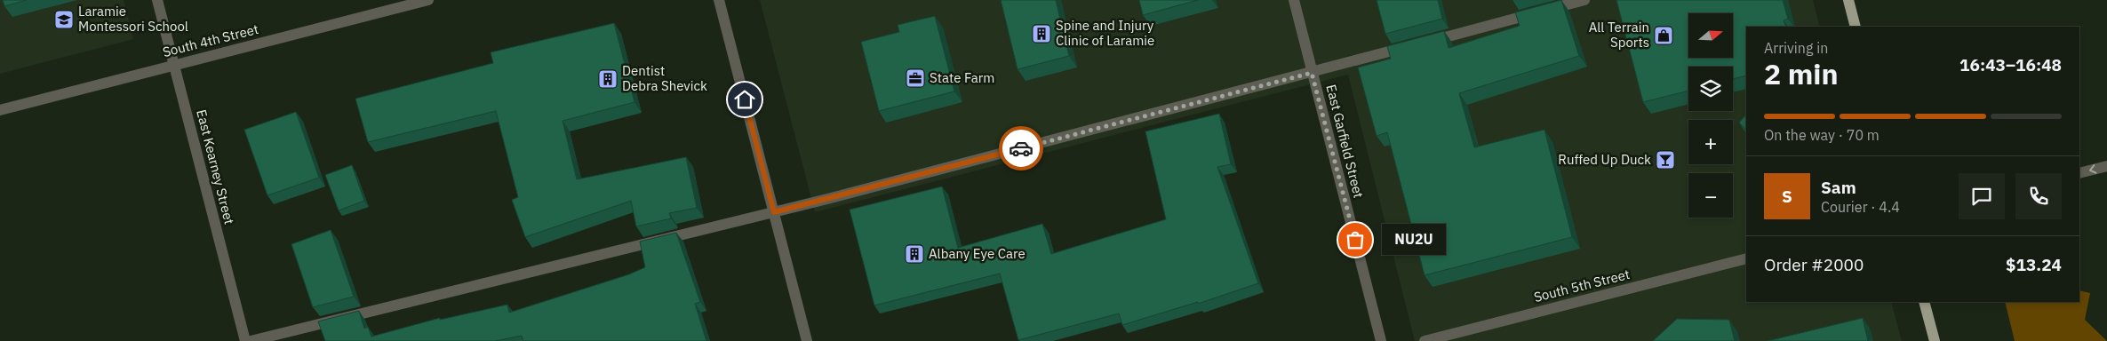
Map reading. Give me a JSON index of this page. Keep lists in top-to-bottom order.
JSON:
{
  "streets": {
    "street": [
      "South 4th Street",
      "East Garfield Street",
      "East Kearney Street",
      "South 5th Street"
    ]
  },
  "crossings": [
    ["South 4th Street", "East Kearney Street"]
  ],
  "places": {
    "school or university": ["Laramie Montessori School"],
    "building": ["Spine and Injury Clinic of Laramie", "Dentist Debra Shevick", "Albany Eye Care"],
    "shop": ["All Terrain Sports"],
    "office": ["State Farm"],
    "bar": ["Ruffed Up Duck"],
    "other": ["NU2U"]
  },
  "north": "right",
  "page": {
    "map_buttons": ["+", "−"],
    "heading": ["2 min", "Arriving in", "16:43–16:48"],
    "panel": [
      "Sam",
      "Courier · 4.4",
      "Order #2000",
      "$13.24"
    ],
    "bar": "On the way · 70 m",
    "round": "S",
    "bubble": "NU2U"
  }
}
